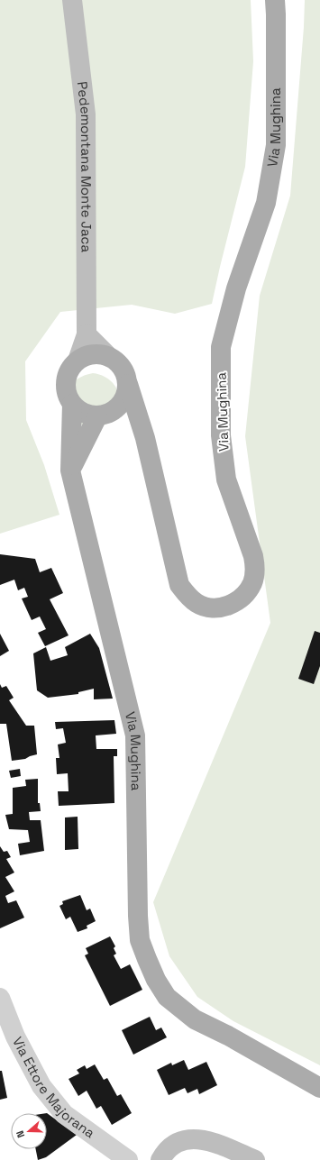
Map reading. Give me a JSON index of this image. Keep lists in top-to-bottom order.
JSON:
{
  "streets": {
    "main road": ["Via Mughina"],
    "street": ["Pedemontana Monte Jaca", "Via Ettore Majorana"]
  },
  "crossings": [
    ["Via Mughina", "Pedemontana Monte Jaca"]
  ],
  "north": "left"
}
